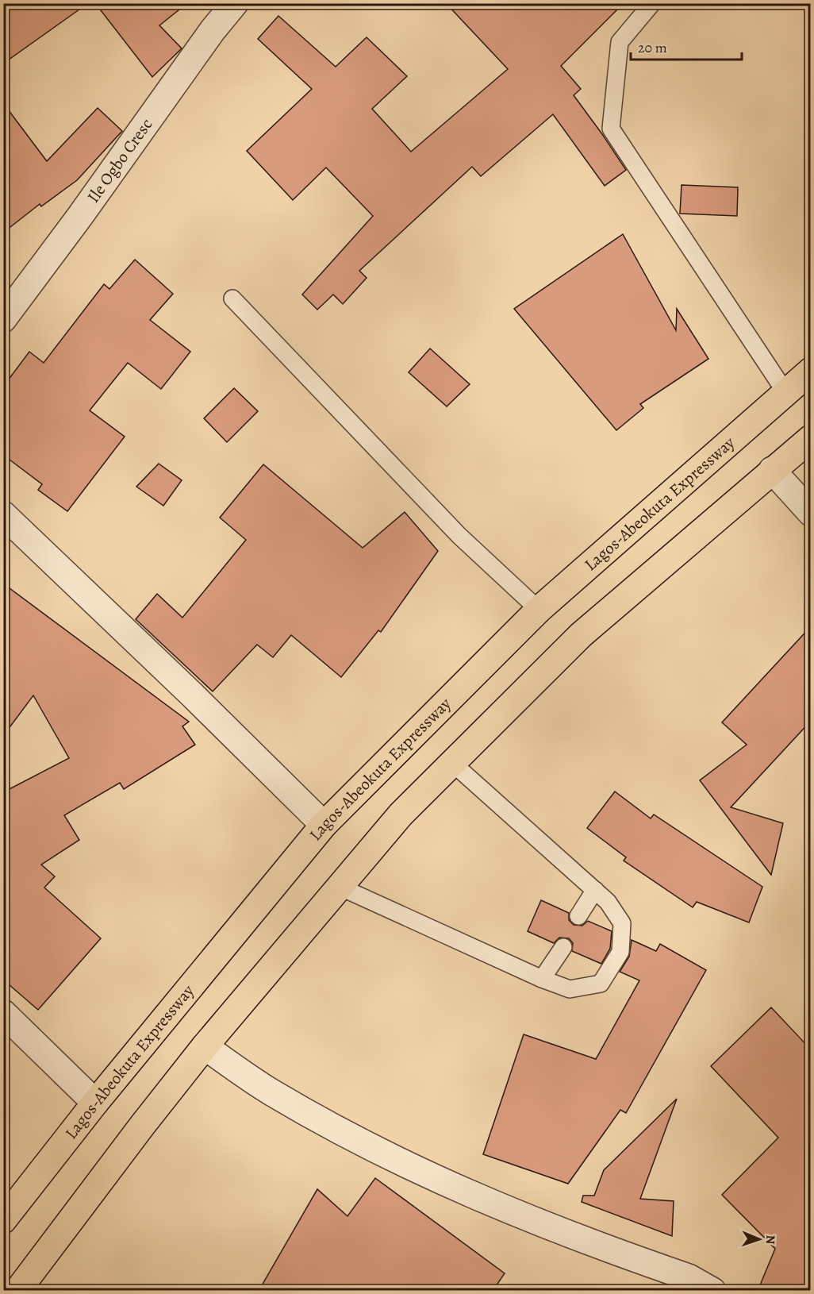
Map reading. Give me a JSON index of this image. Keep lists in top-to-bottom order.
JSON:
{
  "streets": {
    "highway": ["Lagos-Abeokuta Expressway"],
    "street": ["Ile Ogbo Cresc"]
  },
  "scale_bar": "20 m",
  "north": "right"
}
